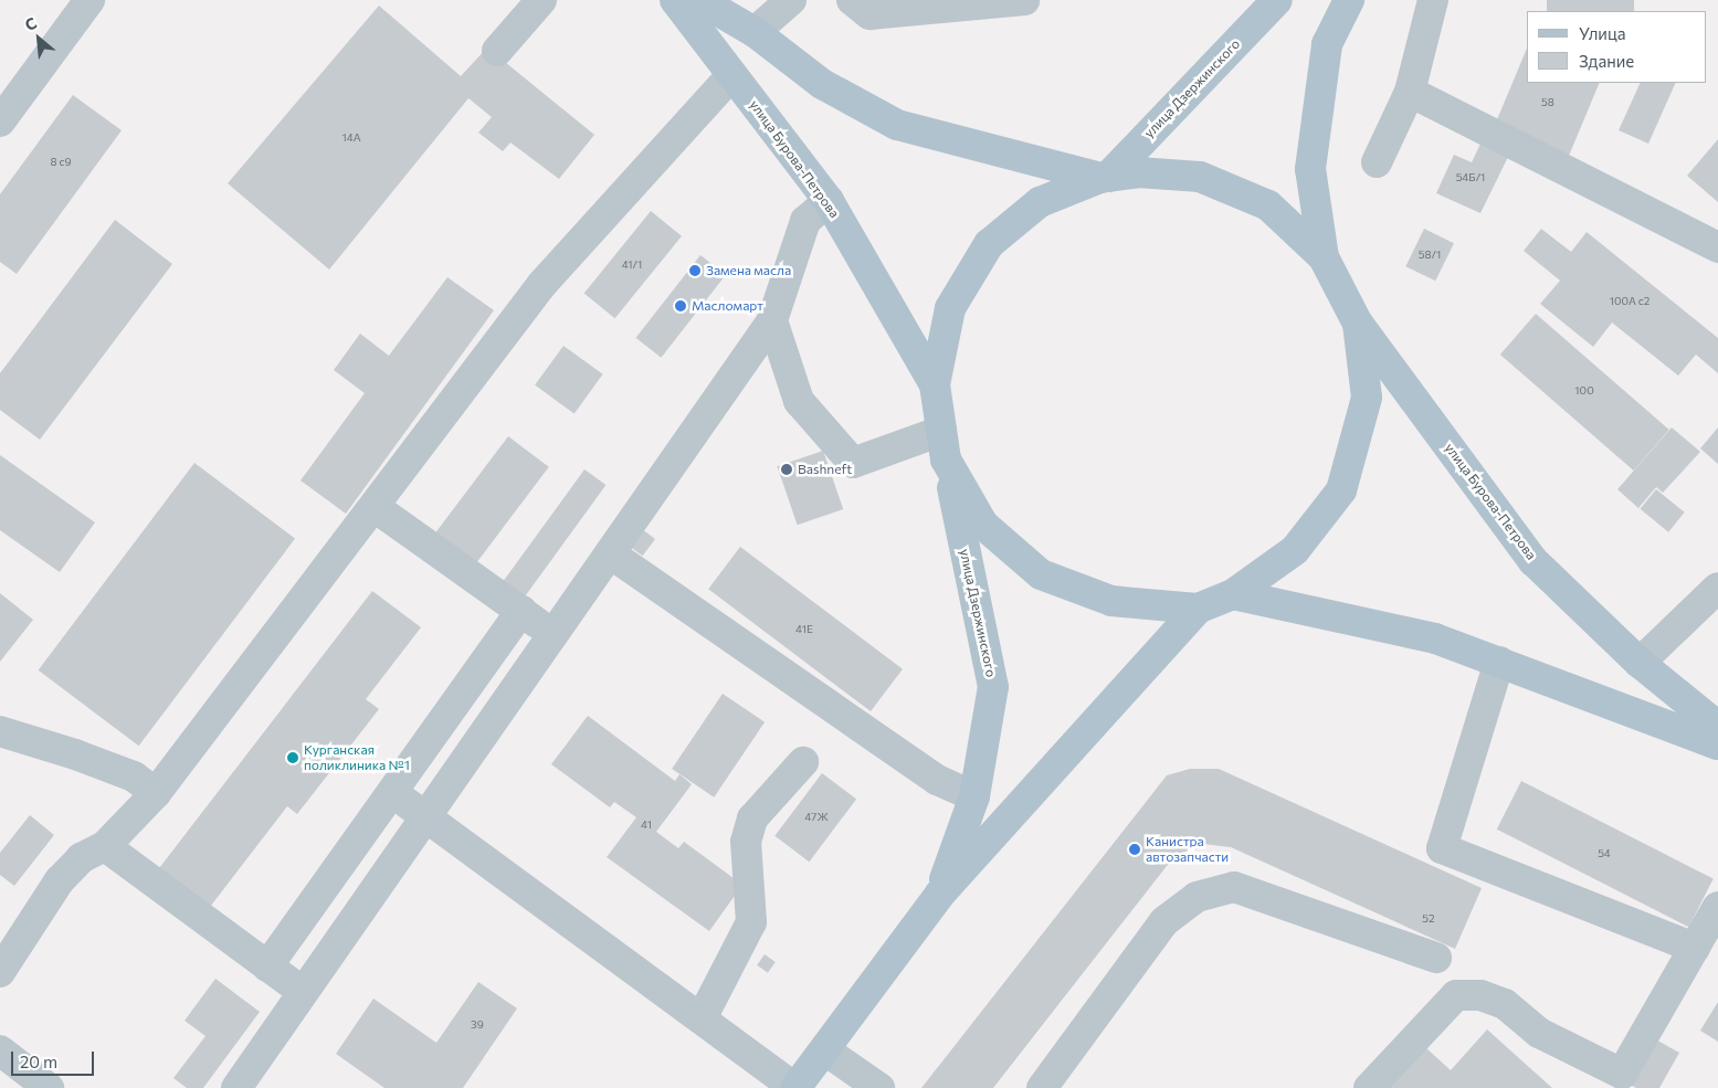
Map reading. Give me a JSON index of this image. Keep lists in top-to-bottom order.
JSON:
{
  "streets": {
    "main road": ["улица Дзержинского", "улица Бурова-Петрова"]
  },
  "crossings": [
    ["улица Дзержинского", "улица Бурова-Петрова"]
  ],
  "places": [
    "Замена масла",
    "Масломарт",
    "Bashneft",
    "Курганская поликлиника №1",
    "Канистра автозапчасти"
  ],
  "house_numbers": [
    "58",
    "14А",
    "8 с9",
    "54Б/1",
    "58/1",
    "41/1",
    "100А с2",
    "100",
    "41Е",
    "47Ж",
    "41",
    "54",
    "52",
    "39"
  ],
  "legend": ["Улица", "Здание"],
  "scale_bar": "20 m",
  "north": "top left"
}
